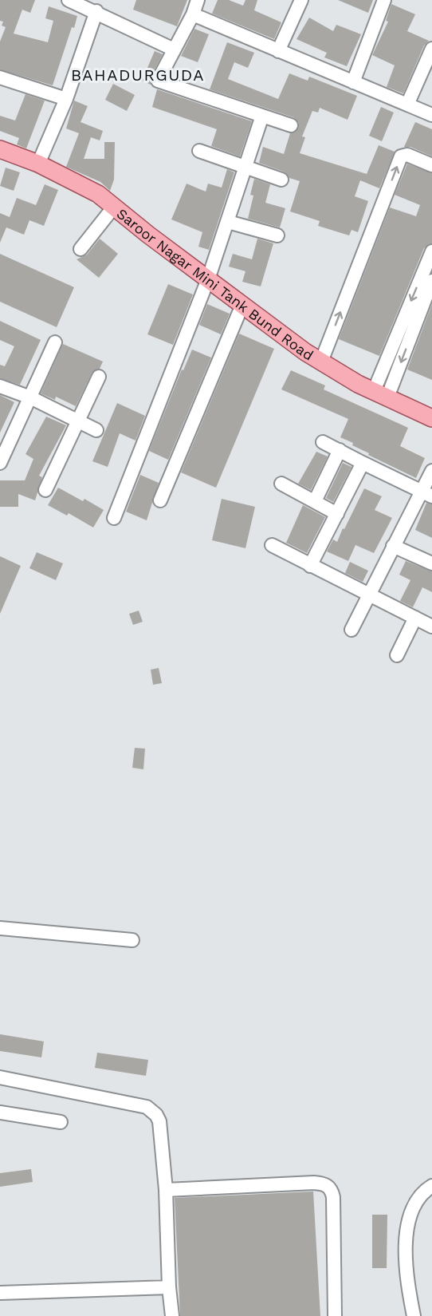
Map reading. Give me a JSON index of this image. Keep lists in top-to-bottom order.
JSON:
{
  "streets": {
    "main road": ["Saroor Nagar Mini Tank Bund Road"]
  },
  "districts": ["BAHADURGUDA"]
}
